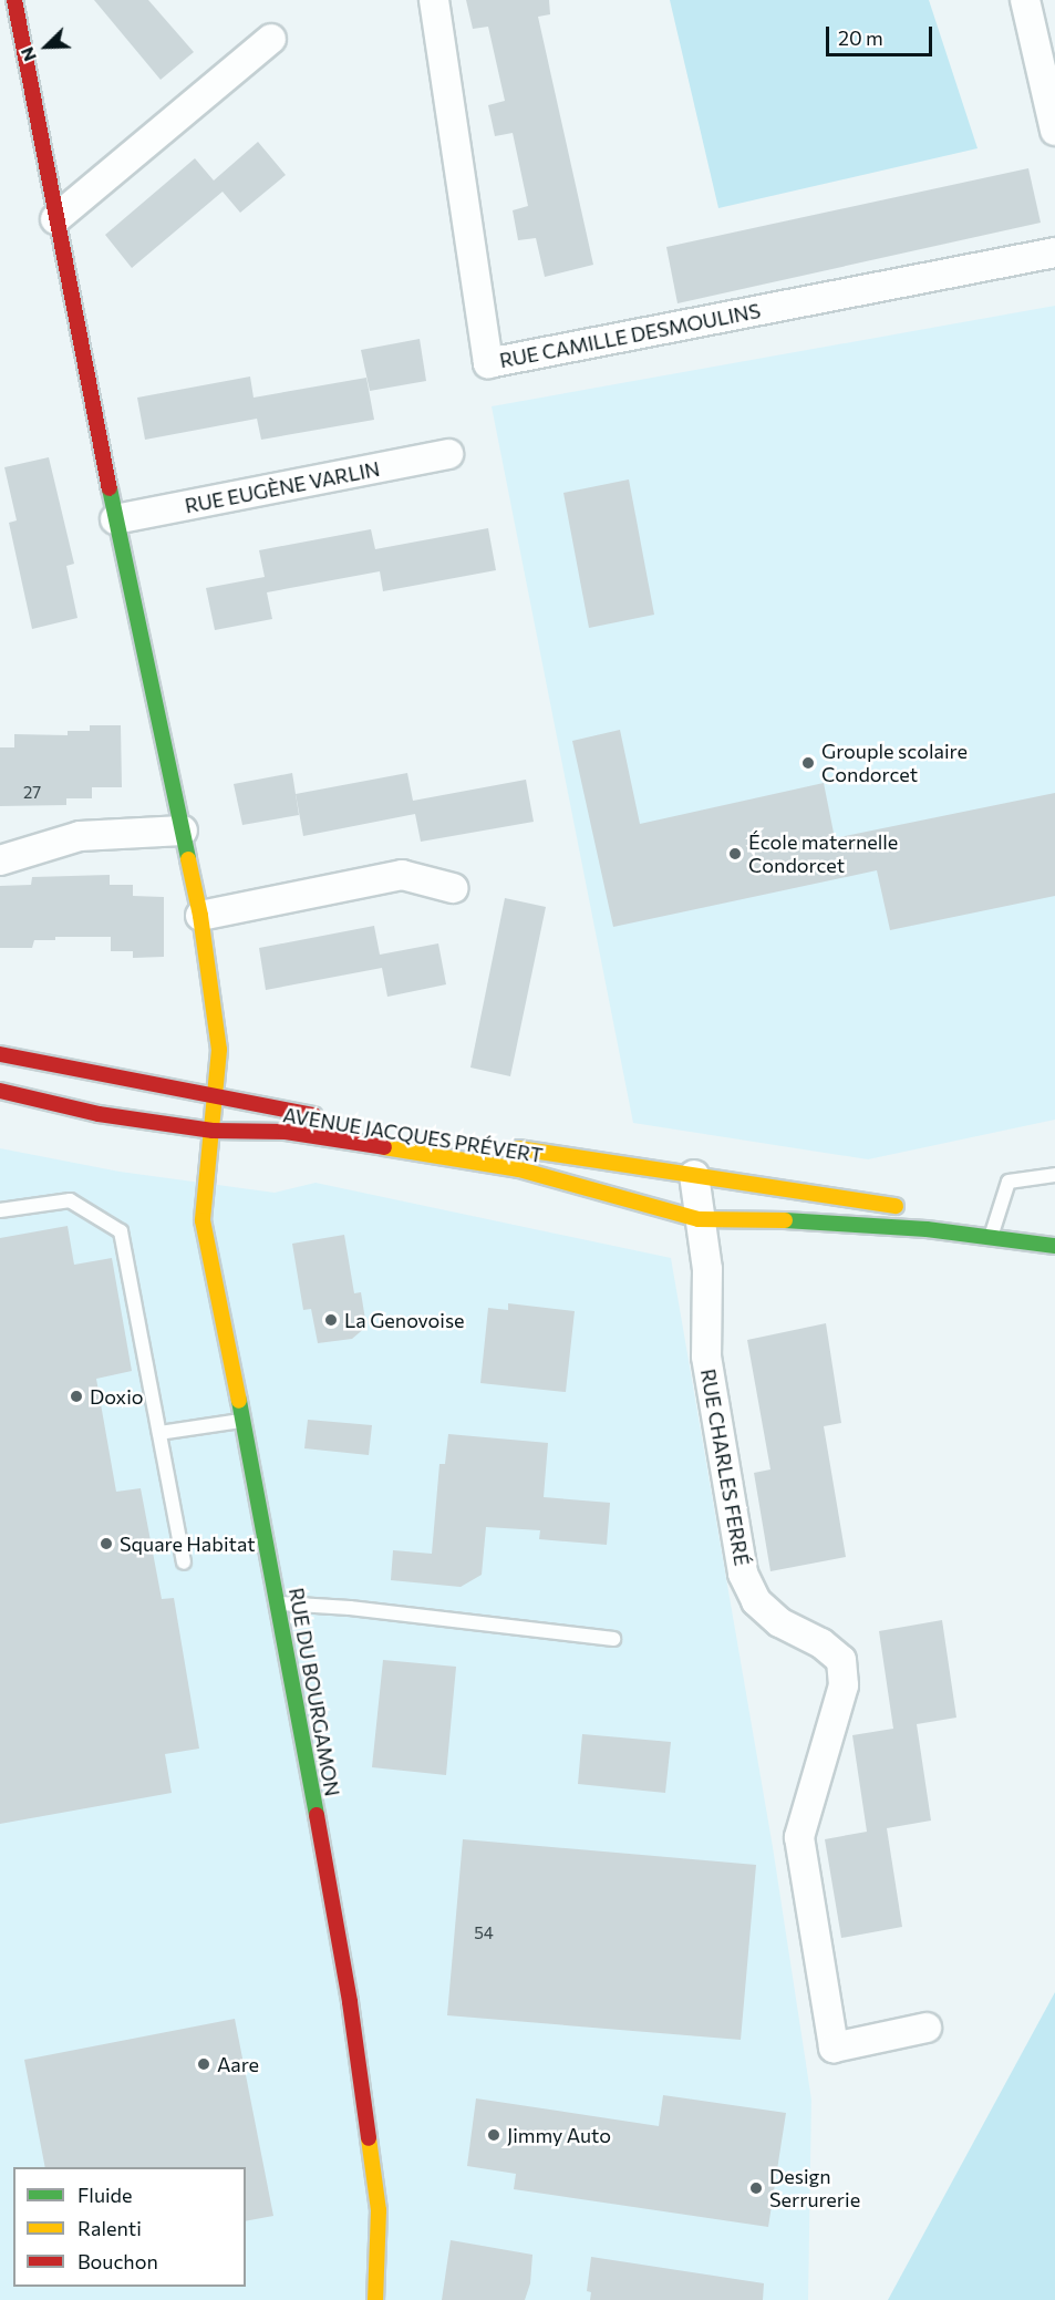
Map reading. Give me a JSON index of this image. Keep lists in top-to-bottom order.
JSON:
{
  "streets": {
    "street": [
      "RUE CAMILLE DESMOULINS",
      "RUE EUGÈNE VARLIN",
      "AVENUE JACQUES PRÉVERT",
      "RUE CHARLES FERRÉ",
      "RUE DU BOURGAMON"
    ]
  },
  "crossings": [
    ["AVENUE JACQUES PRÉVERT", "RUE CHARLES FERRÉ"],
    ["AVENUE JACQUES PRÉVERT", "RUE DU BOURGAMON"]
  ],
  "places": [
    "Grouple scolaire Condorcet",
    "École maternelle Condorcet",
    "La Genovoise",
    "Doxio",
    "Square Habitat",
    "Aare",
    "Jimmy Auto",
    "Design Serrurerie"
  ],
  "house_numbers": ["27", "54"],
  "legend": ["Fluide", "Ralenti", "Bouchon"],
  "scale_bar": "20 m",
  "north": "bottom left"
}
